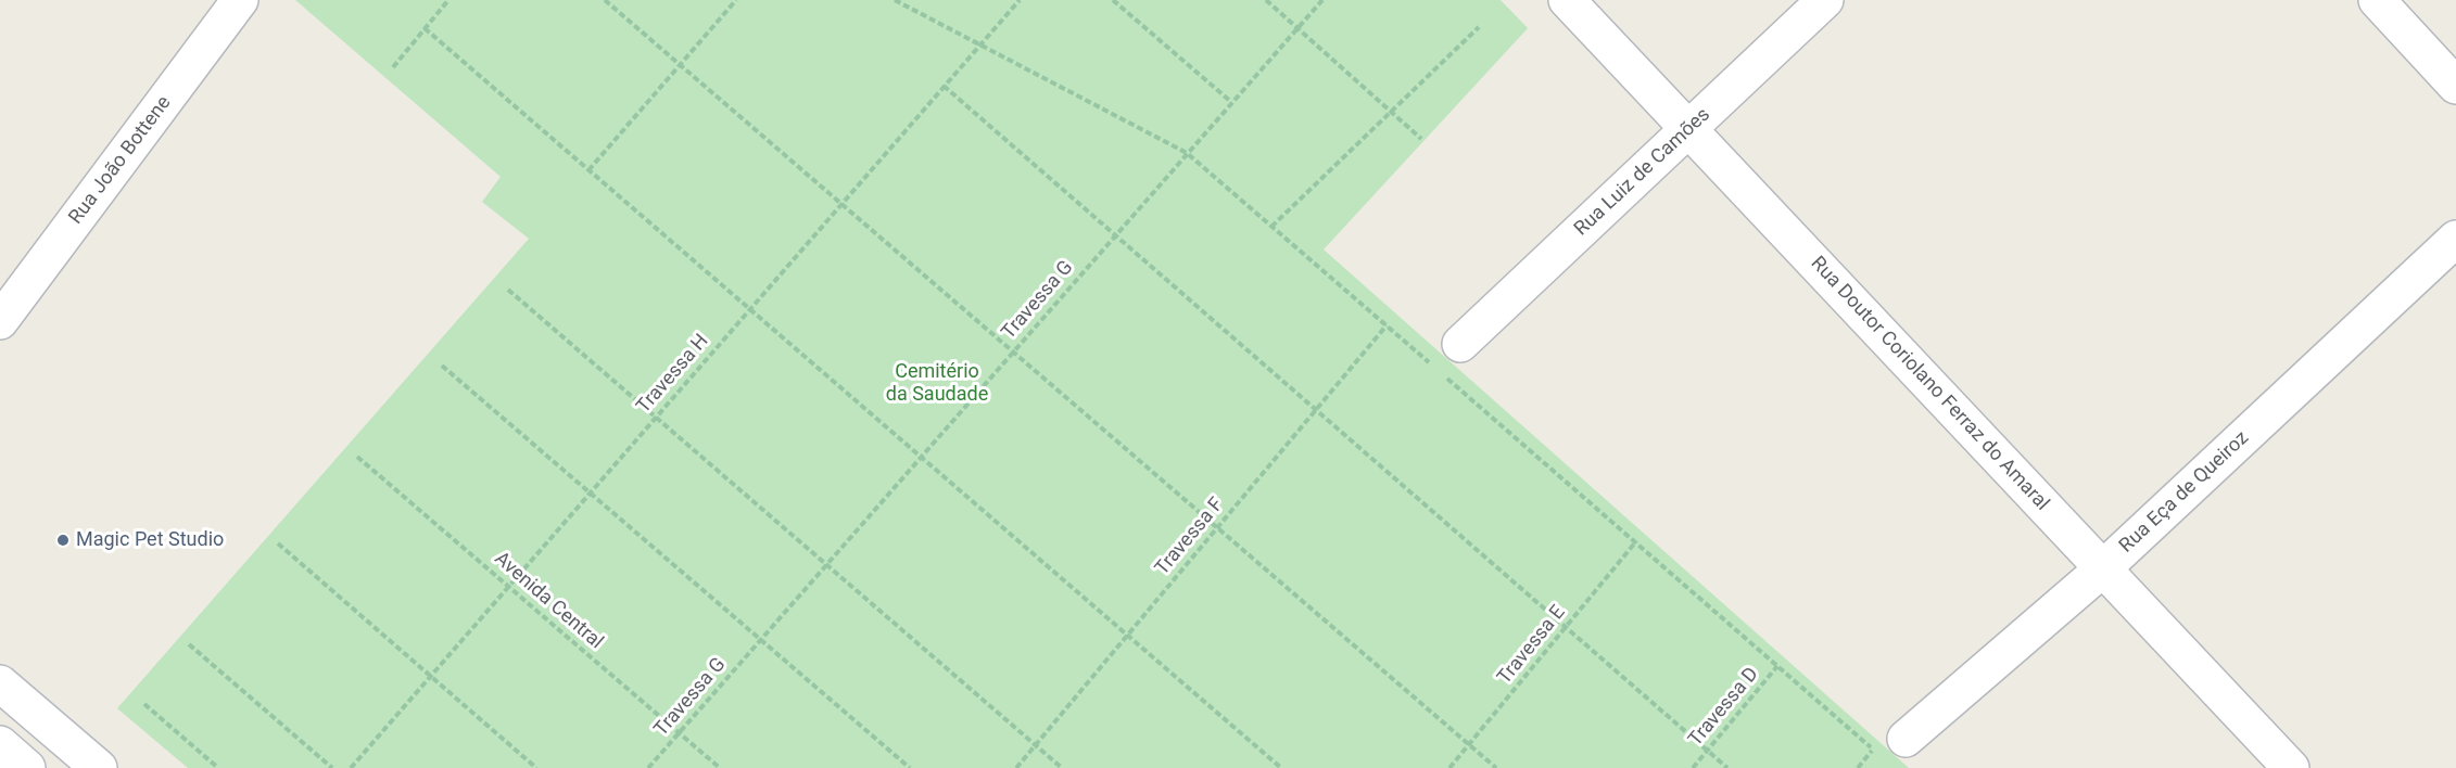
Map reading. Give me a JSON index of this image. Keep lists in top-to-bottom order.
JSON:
{
  "streets": {
    "street": [
      "Rua João Bottene",
      "Rua Luiz de Camões",
      "Rua Doutor Coriolano Ferraz do Amaral",
      "Rua Eça de Queiroz"
    ],
    "path": [
      "Travessa G",
      "Travessa H",
      "Travessa F",
      "Avenida Central",
      "Travessa E",
      "Travessa D"
    ]
  },
  "crossings": [
    ["Rua Luiz de Camões", "Rua Doutor Coriolano Ferraz do Amaral"],
    ["Travessa G", "Avenida Central"],
    ["Travessa H", "Avenida Central"],
    ["Rua Doutor Coriolano Ferraz do Amaral", "Rua Eça de Queiroz"]
  ],
  "parks": ["Cemitério da Saudade"],
  "places": ["Magic Pet Studio"]
}
